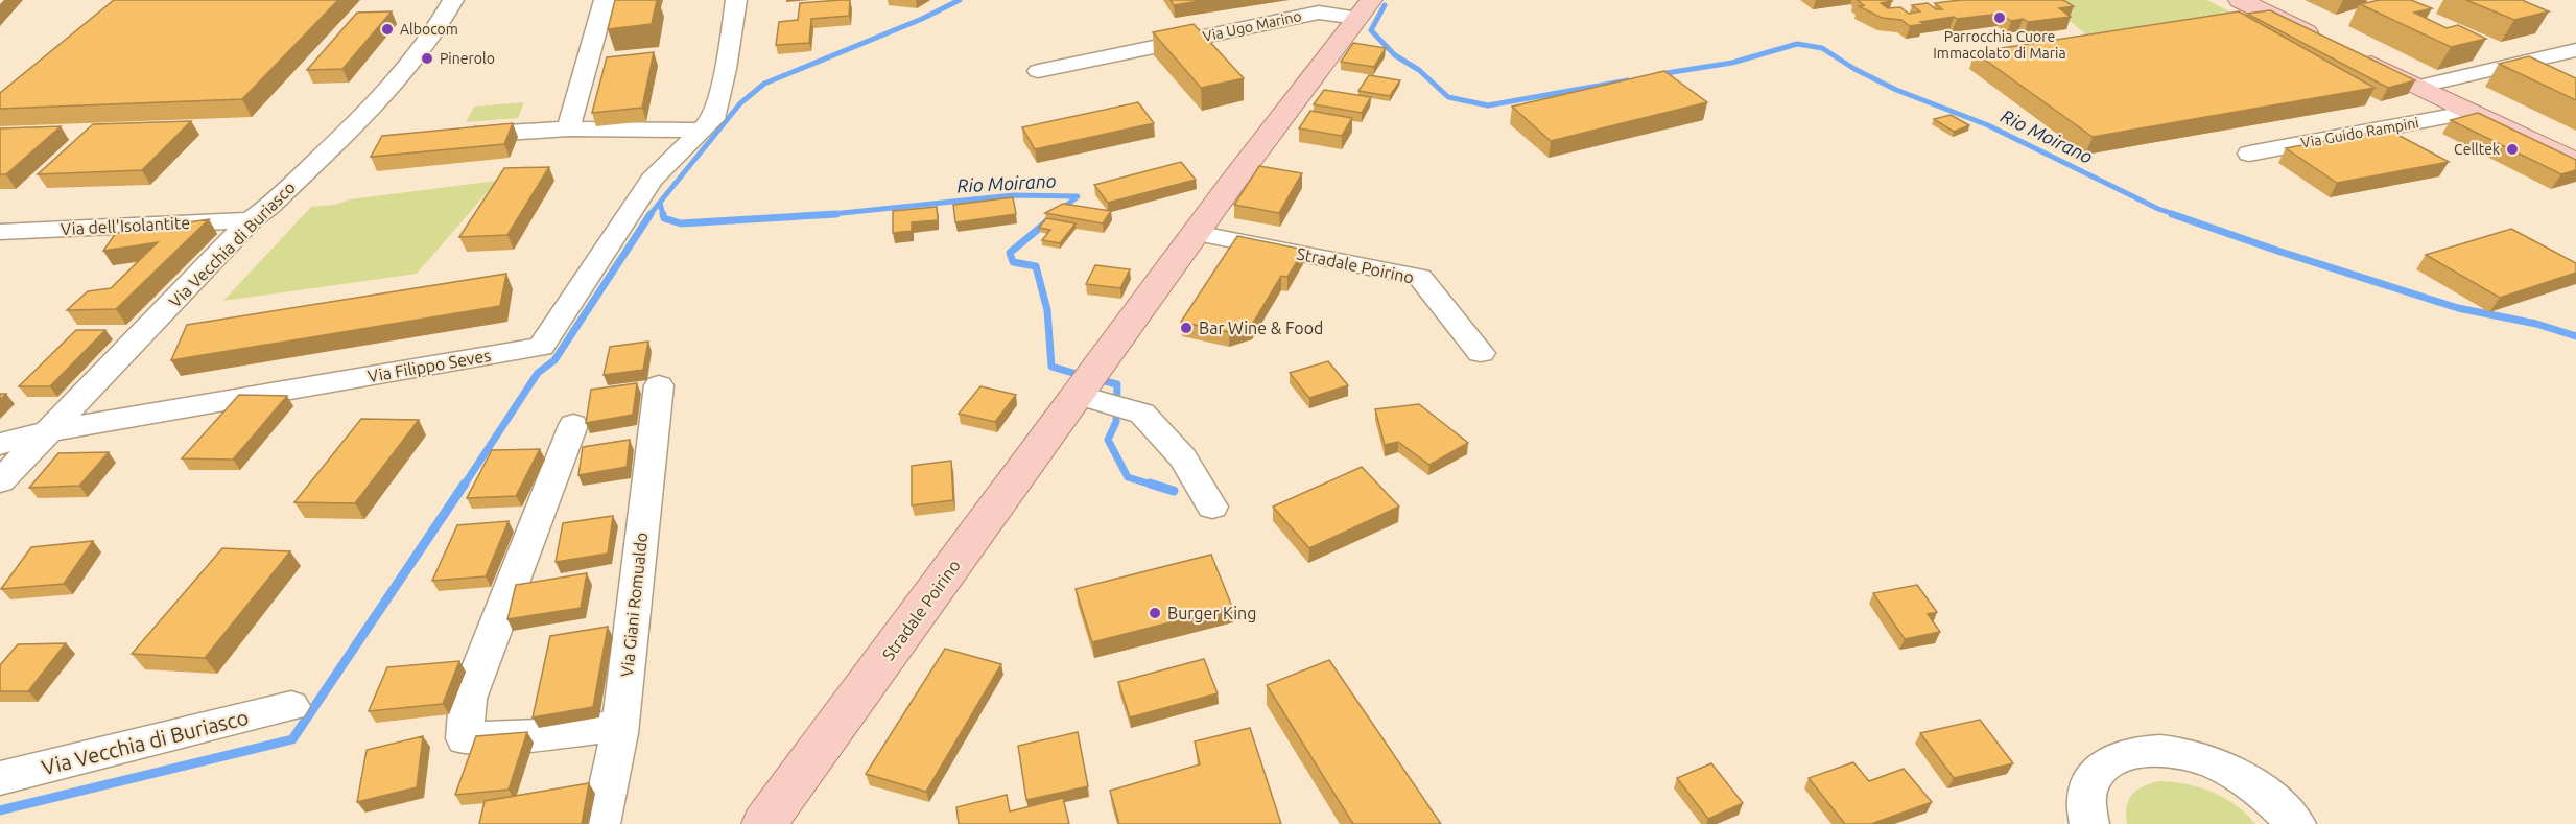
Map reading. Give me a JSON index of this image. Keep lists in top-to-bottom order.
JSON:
{
  "streets": {
    "main road": ["Stradale Poirino"],
    "street": [
      "Via Ugo Marino",
      "Via Guido Rampini",
      "Via dell'Isolantite",
      "Via Vecchia di Buriasco",
      "Via Filippo Seves",
      "Via Giani Romualdo"
    ]
  },
  "crossings": [
    ["Via Ugo Marino", "Stradale Poirino"],
    ["Via dell'Isolantite", "Via Vecchia di Buriasco"],
    ["Via Vecchia di Buriasco", "Via Filippo Seves"]
  ],
  "water": ["Rio Moirano"],
  "places": [
    "Parrocchia Cuore Immacolato di Maria",
    "Albocom",
    "Pinerolo",
    "Celltek",
    "Bar Wine & Food",
    "Burger King"
  ]
}
